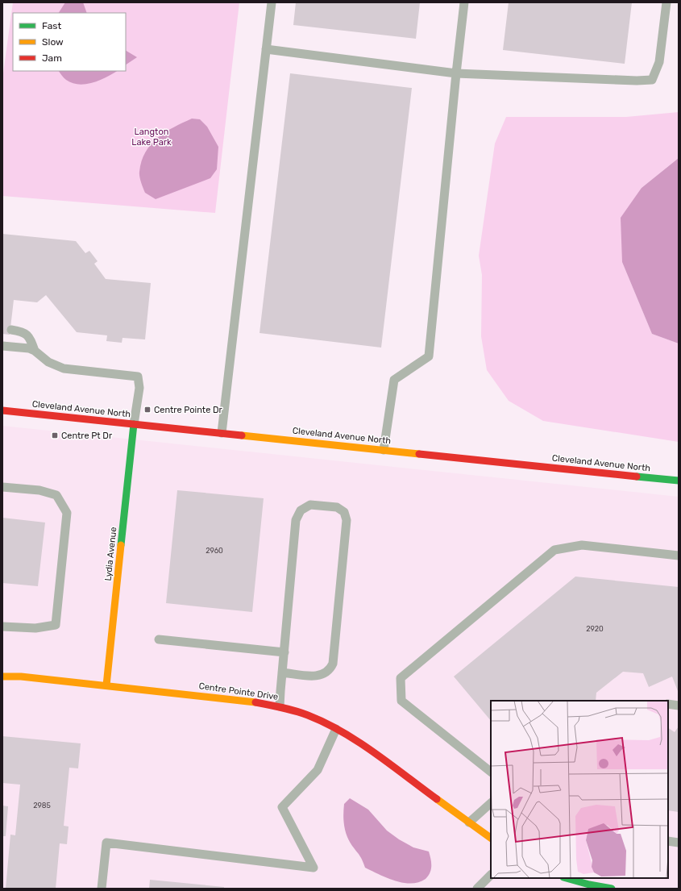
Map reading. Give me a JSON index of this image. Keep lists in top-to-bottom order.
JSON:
{
  "streets": {
    "street": ["Cleveland Avenue North", "Lydia Avenue", "Centre Pointe Drive"]
  },
  "crossings": [
    ["Cleveland Avenue North", "Lydia Avenue"],
    ["Lydia Avenue", "Centre Pointe Drive"]
  ],
  "parks": ["Langton Lake Park"],
  "places": {
    "transit": ["Centre Pointe Dr", "Centre Pt Dr"]
  },
  "house_numbers": ["2960", "2920", "2985"],
  "legend": ["Fast", "Slow", "Jam"]
}
